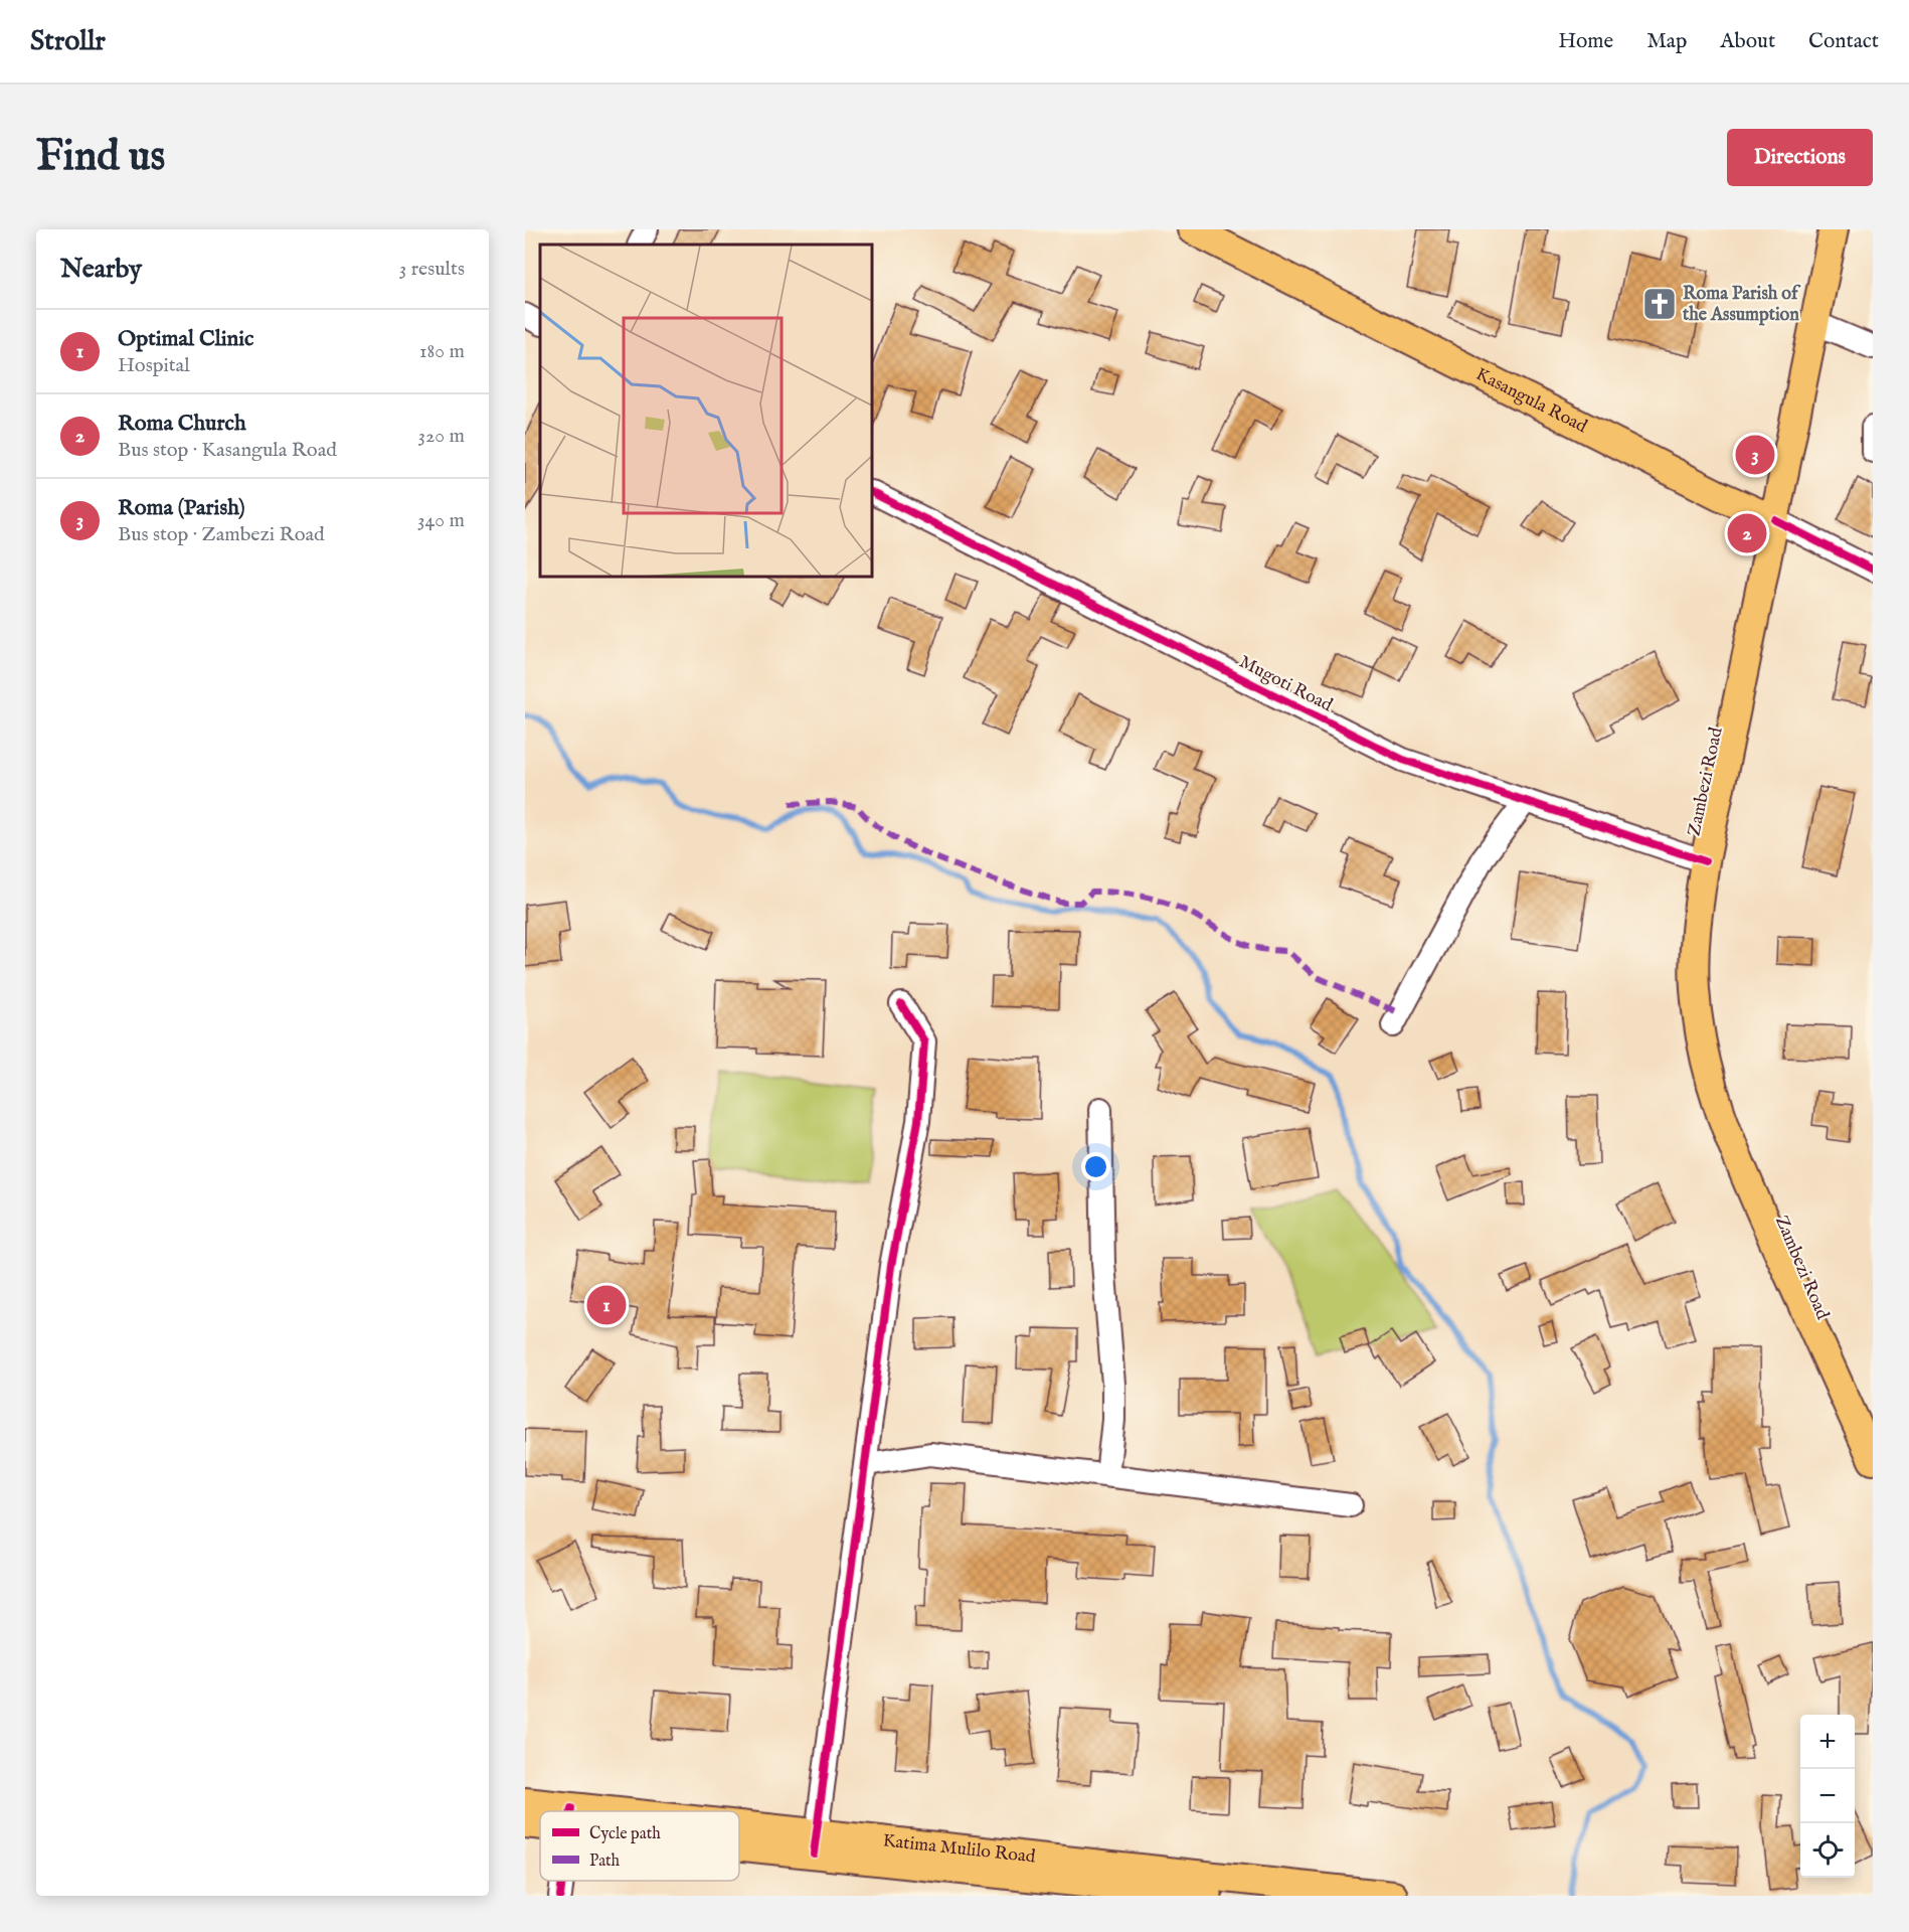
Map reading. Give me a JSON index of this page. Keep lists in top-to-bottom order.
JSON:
{
  "streets": {
    "main road": ["Kasangula Road", "Zambezi Road", "Katima Mulilo Road"],
    "street": ["Mugoti Road"]
  },
  "crossings": [
    ["Kasangula Road", "Zambezi Road"],
    ["Mugoti Road", "Zambezi Road"]
  ],
  "places": {
    "church": ["Roma Parish of the Assumption"]
  },
  "legend": ["Cycle path", "Path"],
  "page": {
    "header": "Strollr",
    "nav": [
      "Home",
      "Map",
      "About",
      "Contact"
    ],
    "buttons": "Directions",
    "title": "Find us",
    "heading": ["Nearby", "3 results"],
    "list": [
      {
        "mark": "1",
        "name": "Optimal Clinic",
        "note": "Hospital",
        "value": "180 m"
      },
      {
        "mark": "2",
        "name": "Roma Church",
        "note": "Bus stop · Kasangula Road",
        "value": "320 m"
      },
      {
        "mark": "3",
        "name": "Roma (Parish)",
        "note": "Bus stop · Zambezi Road",
        "value": "340 m"
      }
    ],
    "pins": ["3", "2", "1"],
    "map_buttons": ["+", "−"]
  }
}
